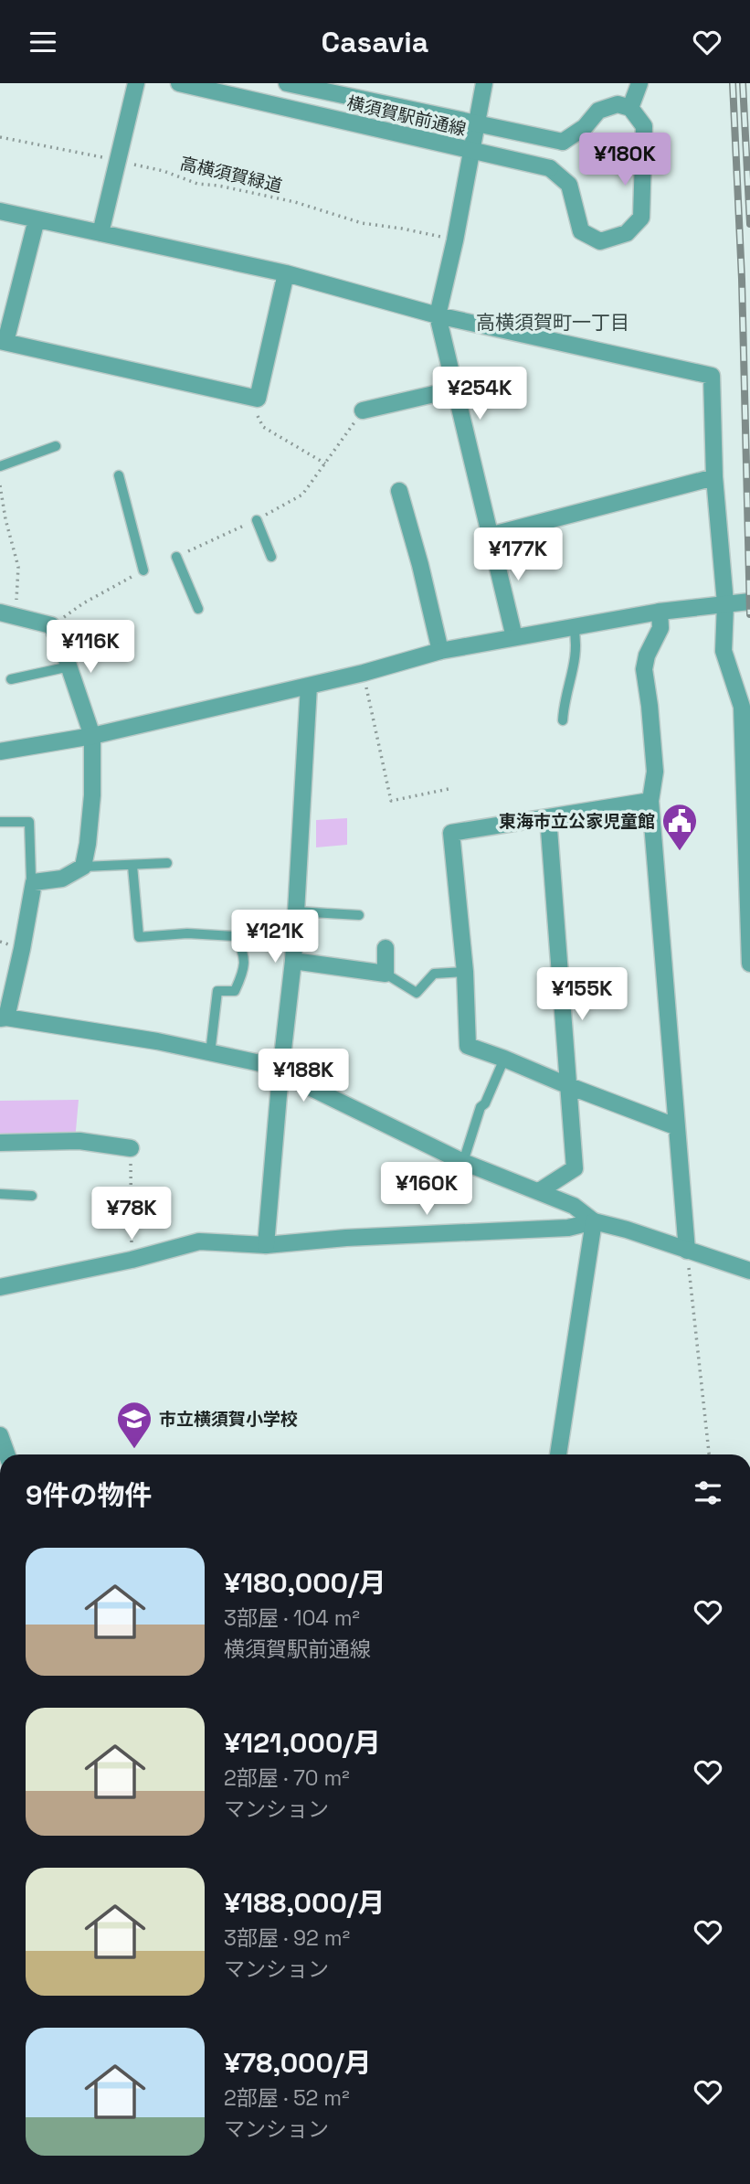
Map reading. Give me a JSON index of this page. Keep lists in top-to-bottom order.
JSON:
{
  "streets": {
    "street": ["横須賀駅前通線"],
    "path": ["高横須賀緑道"]
  },
  "districts": ["高横須賀町一丁目"],
  "places": {
    "public building": ["東海市立公家児童館"],
    "school or university": ["市立横須賀小学校"]
  },
  "page": {
    "header": "Casavia",
    "price": [
      "¥180K",
      "¥254K",
      "¥177K",
      "¥116K",
      "¥121K",
      "¥155K",
      "¥188K",
      "¥160K",
      "¥78K"
    ],
    "heading": "9件の物件",
    "list": [
      {
        "name": "¥180,000/月",
        "note": "3部屋 · 104 m² · 横須賀駅前通線"
      },
      {
        "name": "¥121,000/月",
        "note": "2部屋 · 70 m² · マンション"
      },
      {
        "name": "¥188,000/月",
        "note": "3部屋 · 92 m² · マンション"
      },
      {
        "name": "¥78,000/月",
        "note": "2部屋 · 52 m² · マンション"
      }
    ]
  }
}
